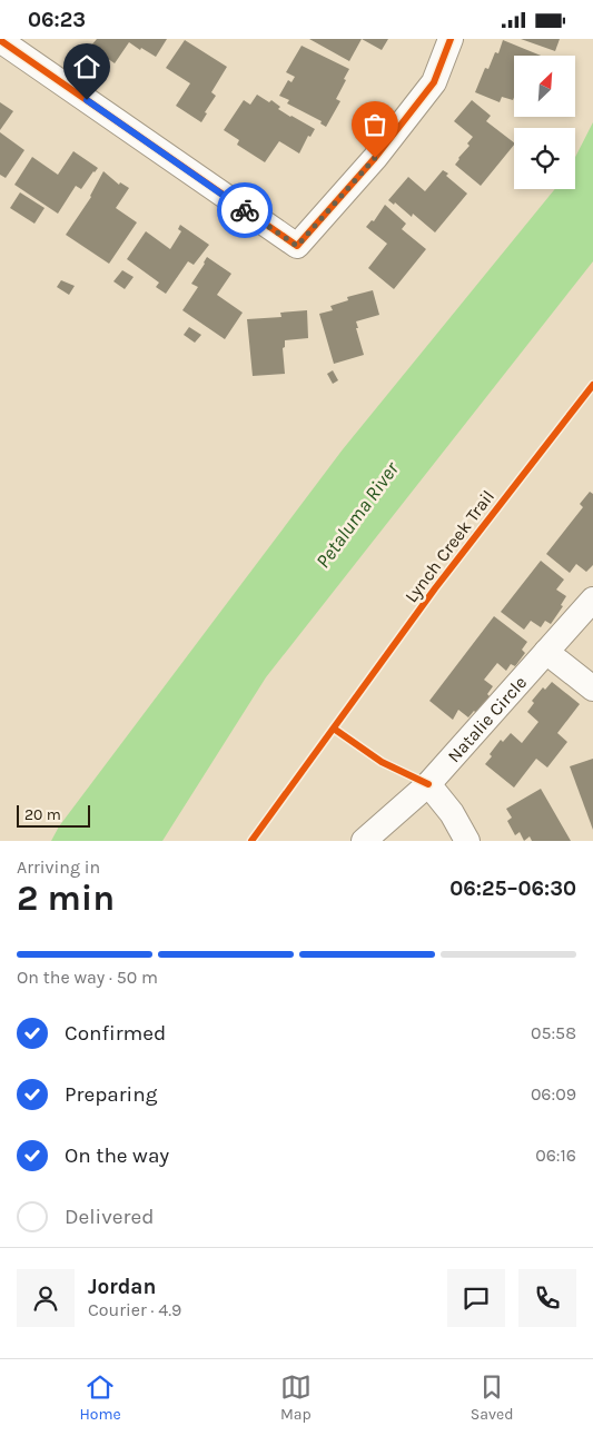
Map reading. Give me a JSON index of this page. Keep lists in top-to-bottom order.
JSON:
{
  "streets": {
    "street": ["Natalie Circle"],
    "cycle path": ["Lynch Creek Trail"]
  },
  "water": ["Petaluma River"],
  "scale_bar": "20 m",
  "north": "top right",
  "page": {
    "status": "06:23",
    "scale": "20 m",
    "heading": ["2 min", "Arriving in", "06:25–06:30"],
    "panel": ["Jordan", "Courier · 4.9"],
    "bar": "On the way · 50 m",
    "list": [
      ["Confirmed", "05:58"],
      ["Preparing", "06:09"],
      ["On the way", "06:16"],
      "Delivered"
    ],
    "tabs": ["Home", "Map", "Saved"]
  }
}
